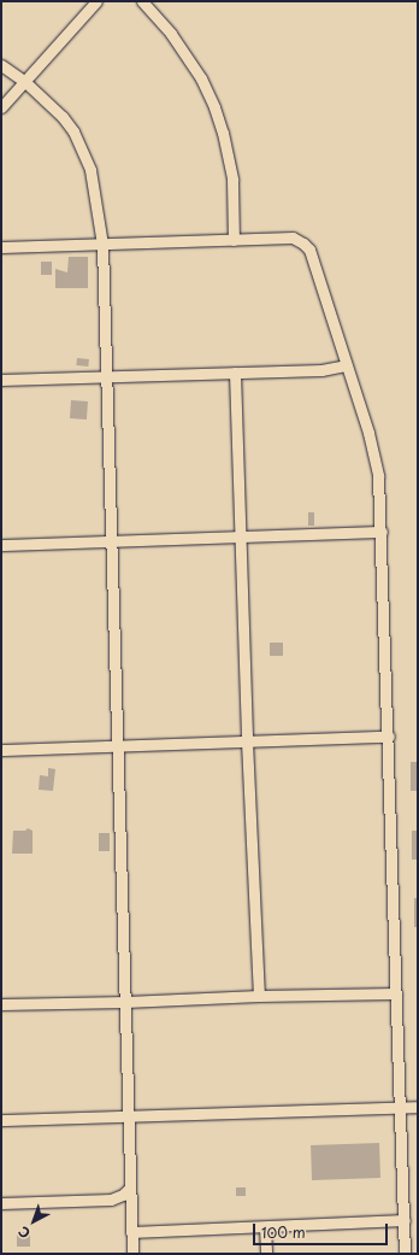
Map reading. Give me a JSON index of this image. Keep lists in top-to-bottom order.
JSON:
{
  "scale_bar": "100 m",
  "north": "bottom left"
}
